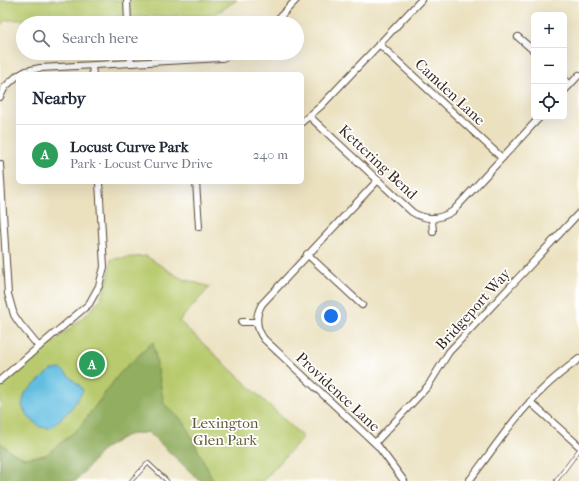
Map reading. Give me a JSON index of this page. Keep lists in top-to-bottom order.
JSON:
{
  "streets": {
    "street": [
      "Camden Lane",
      "Kettering Bend",
      "Bridgeport Way",
      "Providence Lane"
    ]
  },
  "crossings": [
    ["Bridgeport Way", "Providence Lane"]
  ],
  "parks": ["Lexington Glen Park"],
  "page": {
    "map_buttons": ["+", "−"],
    "search": "Search here",
    "heading": "Nearby",
    "list": [
      {
        "mark": "A",
        "name": "Locust Curve Park",
        "note": "Park · Locust Curve Drive",
        "value": "240 m"
      }
    ],
    "pins": "A"
  }
}
